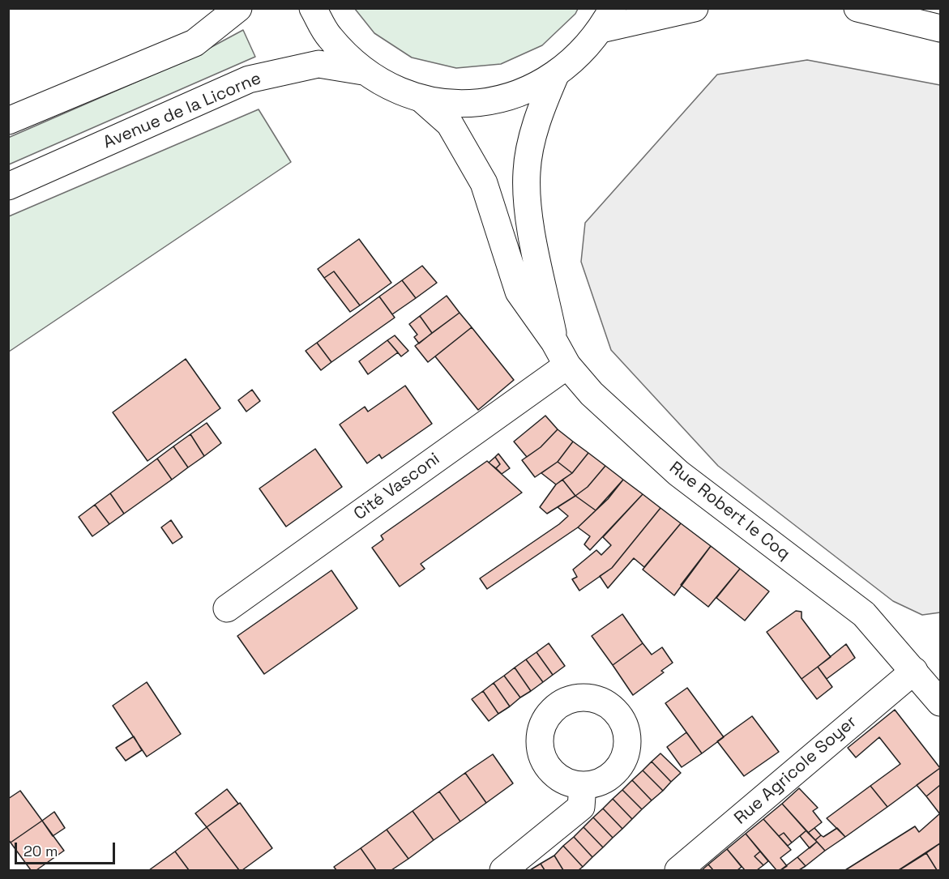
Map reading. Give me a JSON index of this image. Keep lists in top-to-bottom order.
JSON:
{
  "streets": {
    "street": [
      "Avenue de la Licorne",
      "Cité Vasconi",
      "Rue Robert le Coq",
      "Rue Agricole Soyer"
    ]
  },
  "crossings": [
    ["Cité Vasconi", "Rue Robert le Coq"],
    ["Rue Robert le Coq", "Rue Agricole Soyer"]
  ],
  "scale_bar": "20 m"
}
